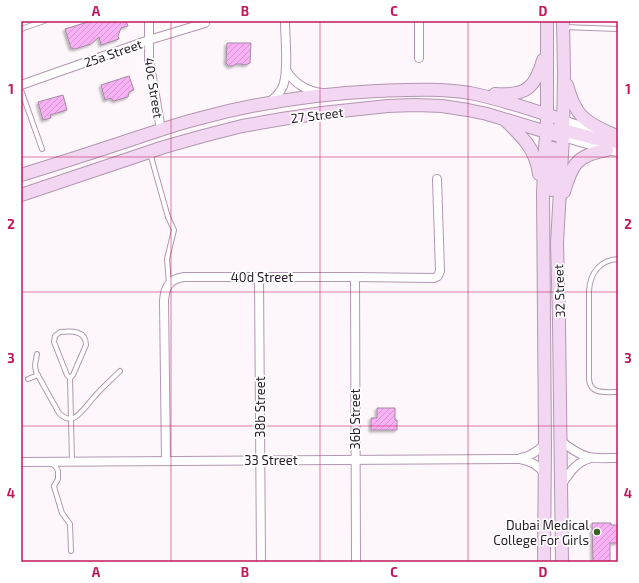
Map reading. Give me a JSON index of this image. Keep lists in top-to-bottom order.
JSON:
{
  "streets": {
    "street": [
      "25a Street",
      "40c Street",
      "27 Street",
      "40d Street",
      "32 Street",
      "38b Street",
      "36b Street",
      "33 Street"
    ]
  },
  "crossings": [
    ["25a Street", "40c Street"],
    ["40c Street", "27 Street"],
    ["27 Street", "32 Street"],
    ["40d Street", "38b Street"],
    ["40d Street", "36b Street"],
    ["32 Street", "33 Street"],
    ["38b Street", "33 Street"],
    ["36b Street", "33 Street"]
  ],
  "places": ["Dubai Medical College For Girls"],
  "grid": {
    "columns": [
      "A",
      "B",
      "C",
      "D"
    ],
    "rows": [
      "1",
      "2",
      "3",
      "4"
    ]
  }
}
